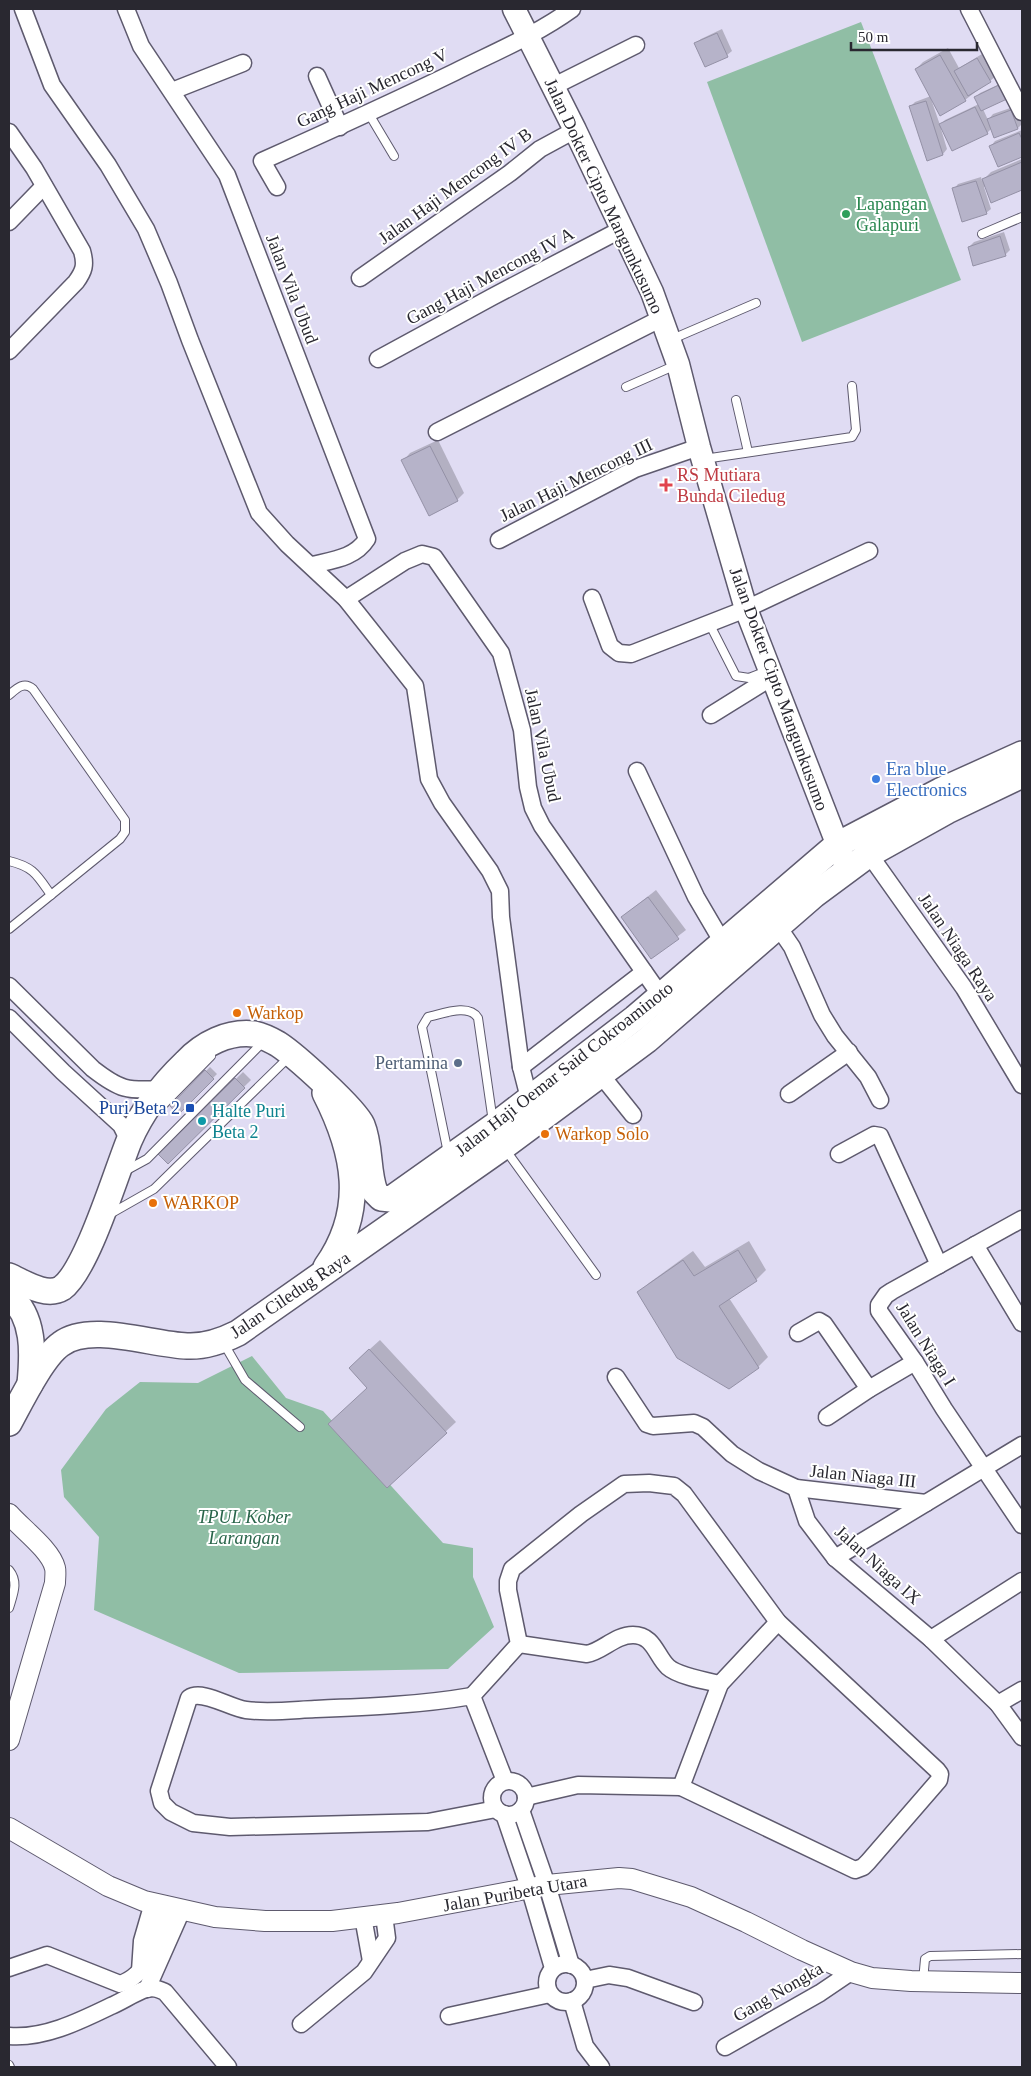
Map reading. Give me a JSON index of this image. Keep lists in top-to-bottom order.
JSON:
{
  "streets": {
    "main road": ["Jalan Dokter Cipto Mangunkusumo", "Jalan Haji Oemar Said Cokroaminoto", "Jalan Ciledug Raya"],
    "street": [
      "Gang Haji Mencong V",
      "Jalan Haji Mencong IV B",
      "Gang Haji Mencong IV A",
      "Jalan Vila Ubud",
      "Jalan Haji Mencong III",
      "Jalan Niaga Raya",
      "Jalan Niaga I",
      "Jalan Niaga III",
      "Jalan Niaga IX",
      "Jalan Puribeta Utara",
      "Gang Nongka"
    ]
  },
  "crossings": [
    ["Gang Haji Mencong V", "Jalan Dokter Cipto Mangunkusumo"],
    ["Jalan Haji Mencong IV B", "Jalan Dokter Cipto Mangunkusumo"],
    ["Jalan Dokter Cipto Mangunkusumo", "Gang Haji Mencong IV A"],
    ["Jalan Dokter Cipto Mangunkusumo", "Jalan Haji Mencong III"],
    ["Jalan Dokter Cipto Mangunkusumo", "Jalan Niaga Raya"],
    ["Jalan Dokter Cipto Mangunkusumo", "Jalan Haji Oemar Said Cokroaminoto"],
    ["Jalan Vila Ubud", "Jalan Haji Oemar Said Cokroaminoto"],
    ["Jalan Niaga Raya", "Jalan Haji Oemar Said Cokroaminoto"],
    ["Jalan Haji Oemar Said Cokroaminoto", "Jalan Ciledug Raya"],
    ["Jalan Niaga I", "Jalan Niaga III"],
    ["Jalan Niaga III", "Jalan Niaga IX"],
    ["Jalan Puribeta Utara", "Gang Nongka"]
  ],
  "parks": ["TPUL Kober Larangan"],
  "places": {
    "other": [
      "Lapangan Galapuri",
      "Era blue Electronics",
      "Warkop",
      "Pertamina",
      "Halte Puri Beta 2",
      "Warkop Solo",
      "WARKOP"
    ],
    "health": ["RS Mutiara Bunda Ciledug"],
    "transit": ["Puri Beta 2"]
  },
  "scale_bar": "50 m"
}
